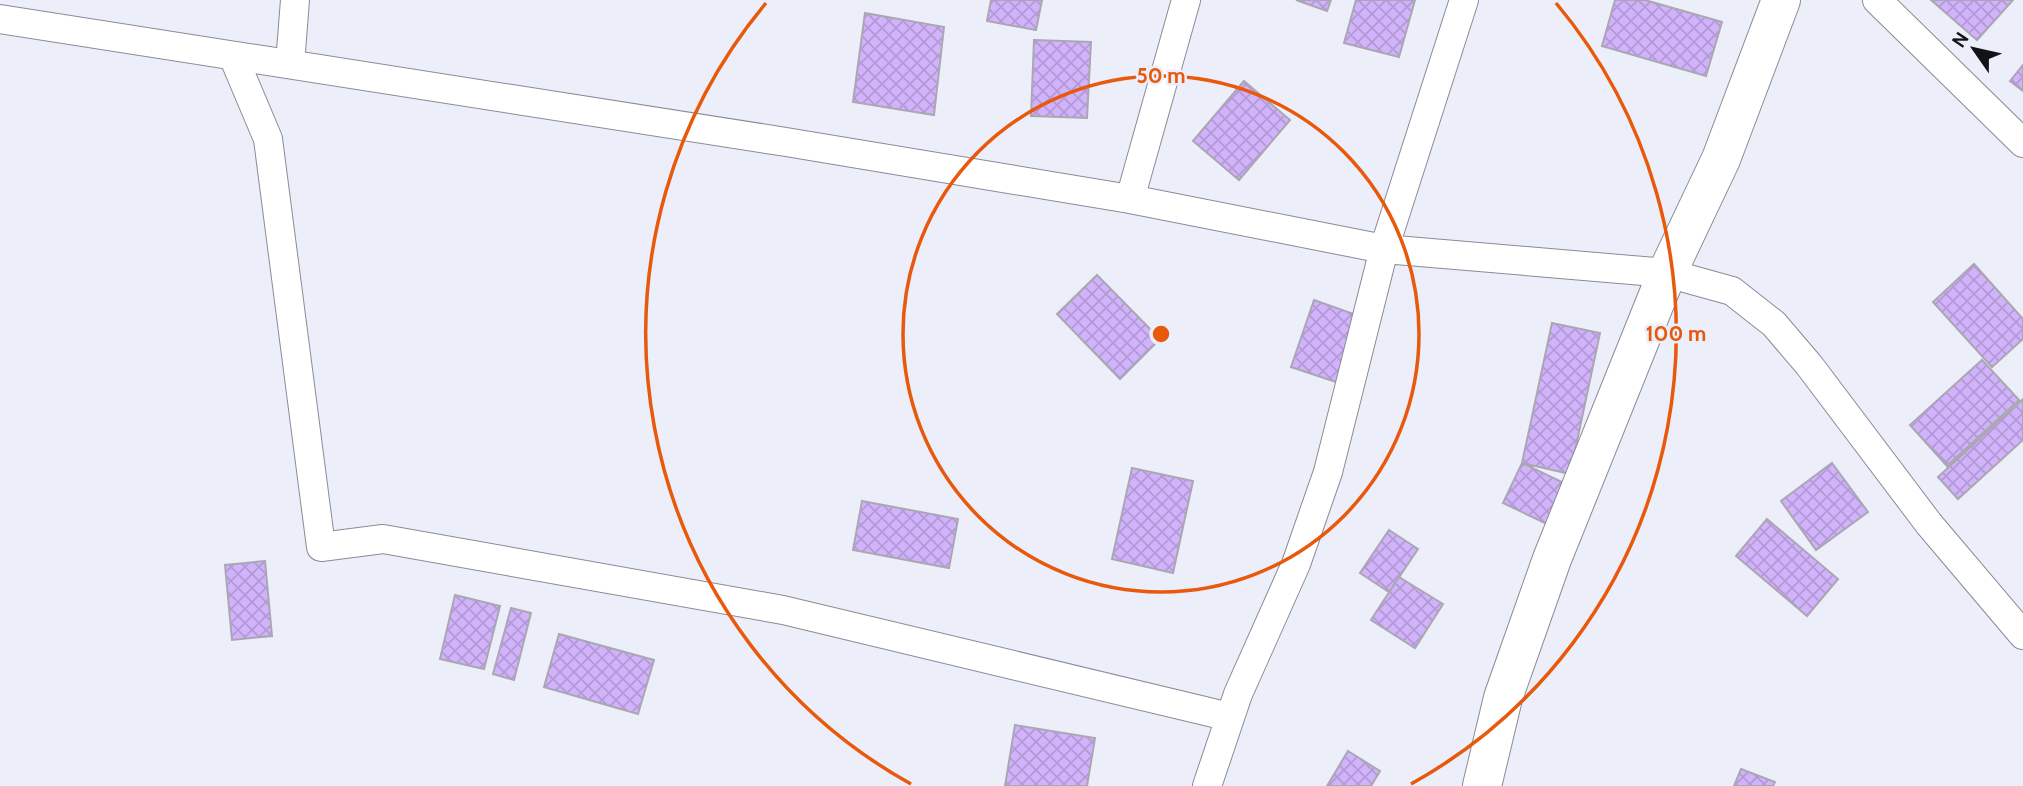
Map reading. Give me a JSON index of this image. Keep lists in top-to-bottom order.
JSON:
{
  "north": "top left",
  "rings": ["50 m", "100 m"]
}
